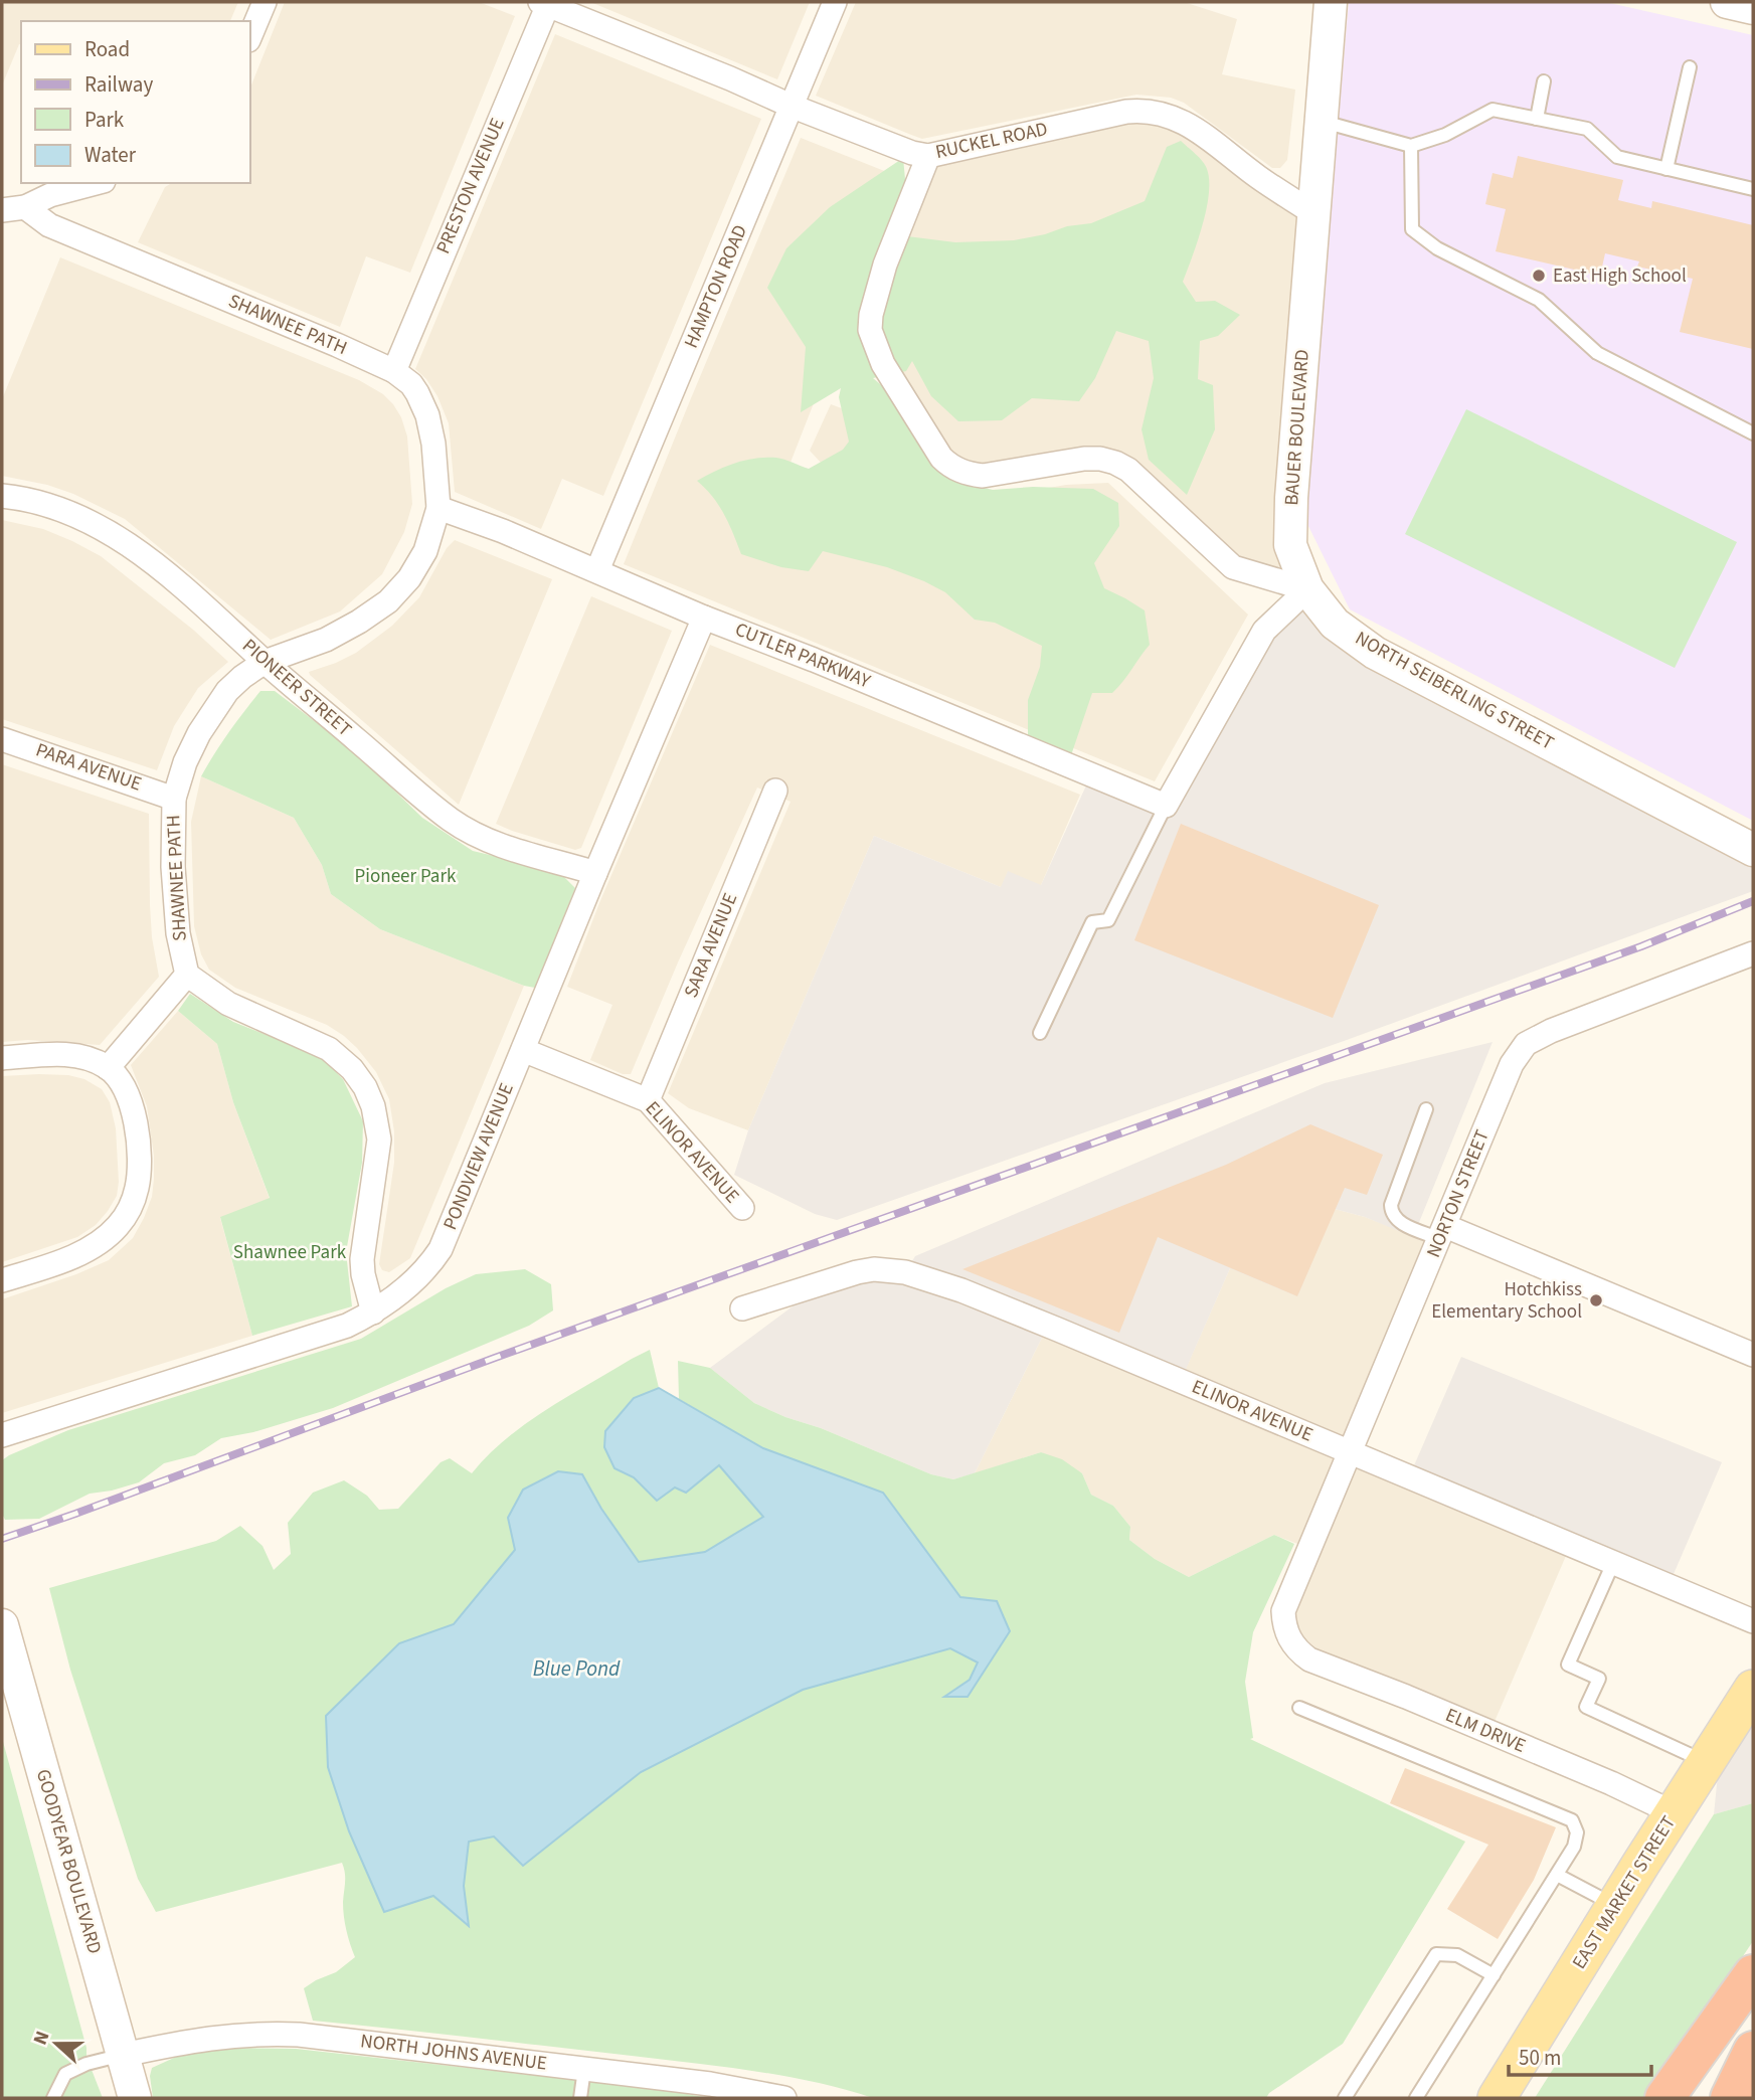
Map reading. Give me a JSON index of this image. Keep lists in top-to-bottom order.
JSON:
{
  "streets": {
    "main road": ["EAST MARKET STREET"],
    "street": [
      "RUCKEL ROAD",
      "PRESTON AVENUE",
      "HAMPTON ROAD",
      "SHAWNEE PATH",
      "BAUER BOULEVARD",
      "CUTLER PARKWAY",
      "PIONEER STREET",
      "NORTH SEIBERLING STREET",
      "PARA AVENUE",
      "SARA AVENUE",
      "ELINOR AVENUE",
      "PONDVIEW AVENUE",
      "NORTON STREET",
      "ELM DRIVE",
      "GOODYEAR BOULEVARD",
      "NORTH JOHNS AVENUE"
    ]
  },
  "crossings": [
    ["RUCKEL ROAD", "PRESTON AVENUE"],
    ["RUCKEL ROAD", "HAMPTON ROAD"],
    ["RUCKEL ROAD", "BAUER BOULEVARD"],
    ["PRESTON AVENUE", "SHAWNEE PATH"],
    ["HAMPTON ROAD", "CUTLER PARKWAY"],
    ["SHAWNEE PATH", "CUTLER PARKWAY"],
    ["SHAWNEE PATH", "PIONEER STREET"],
    ["SHAWNEE PATH", "PARA AVENUE"],
    ["BAUER BOULEVARD", "NORTH SEIBERLING STREET"],
    ["CUTLER PARKWAY", "PONDVIEW AVENUE"],
    ["PIONEER STREET", "PONDVIEW AVENUE"],
    ["SARA AVENUE", "ELINOR AVENUE"],
    ["ELINOR AVENUE", "PONDVIEW AVENUE"],
    ["ELINOR AVENUE", "NORTON STREET"],
    ["NORTON STREET", "ELM DRIVE"],
    ["ELM DRIVE", "EAST MARKET STREET"],
    ["GOODYEAR BOULEVARD", "NORTH JOHNS AVENUE"]
  ],
  "water": ["Blue Pond"],
  "parks": ["Pioneer Park", "Shawnee Park"],
  "places": ["East High School", "Hotchkiss Elementary School"],
  "legend": [
    "Road",
    "Railway",
    "Park",
    "Water"
  ],
  "scale_bar": "50 m",
  "north": "left"
}
